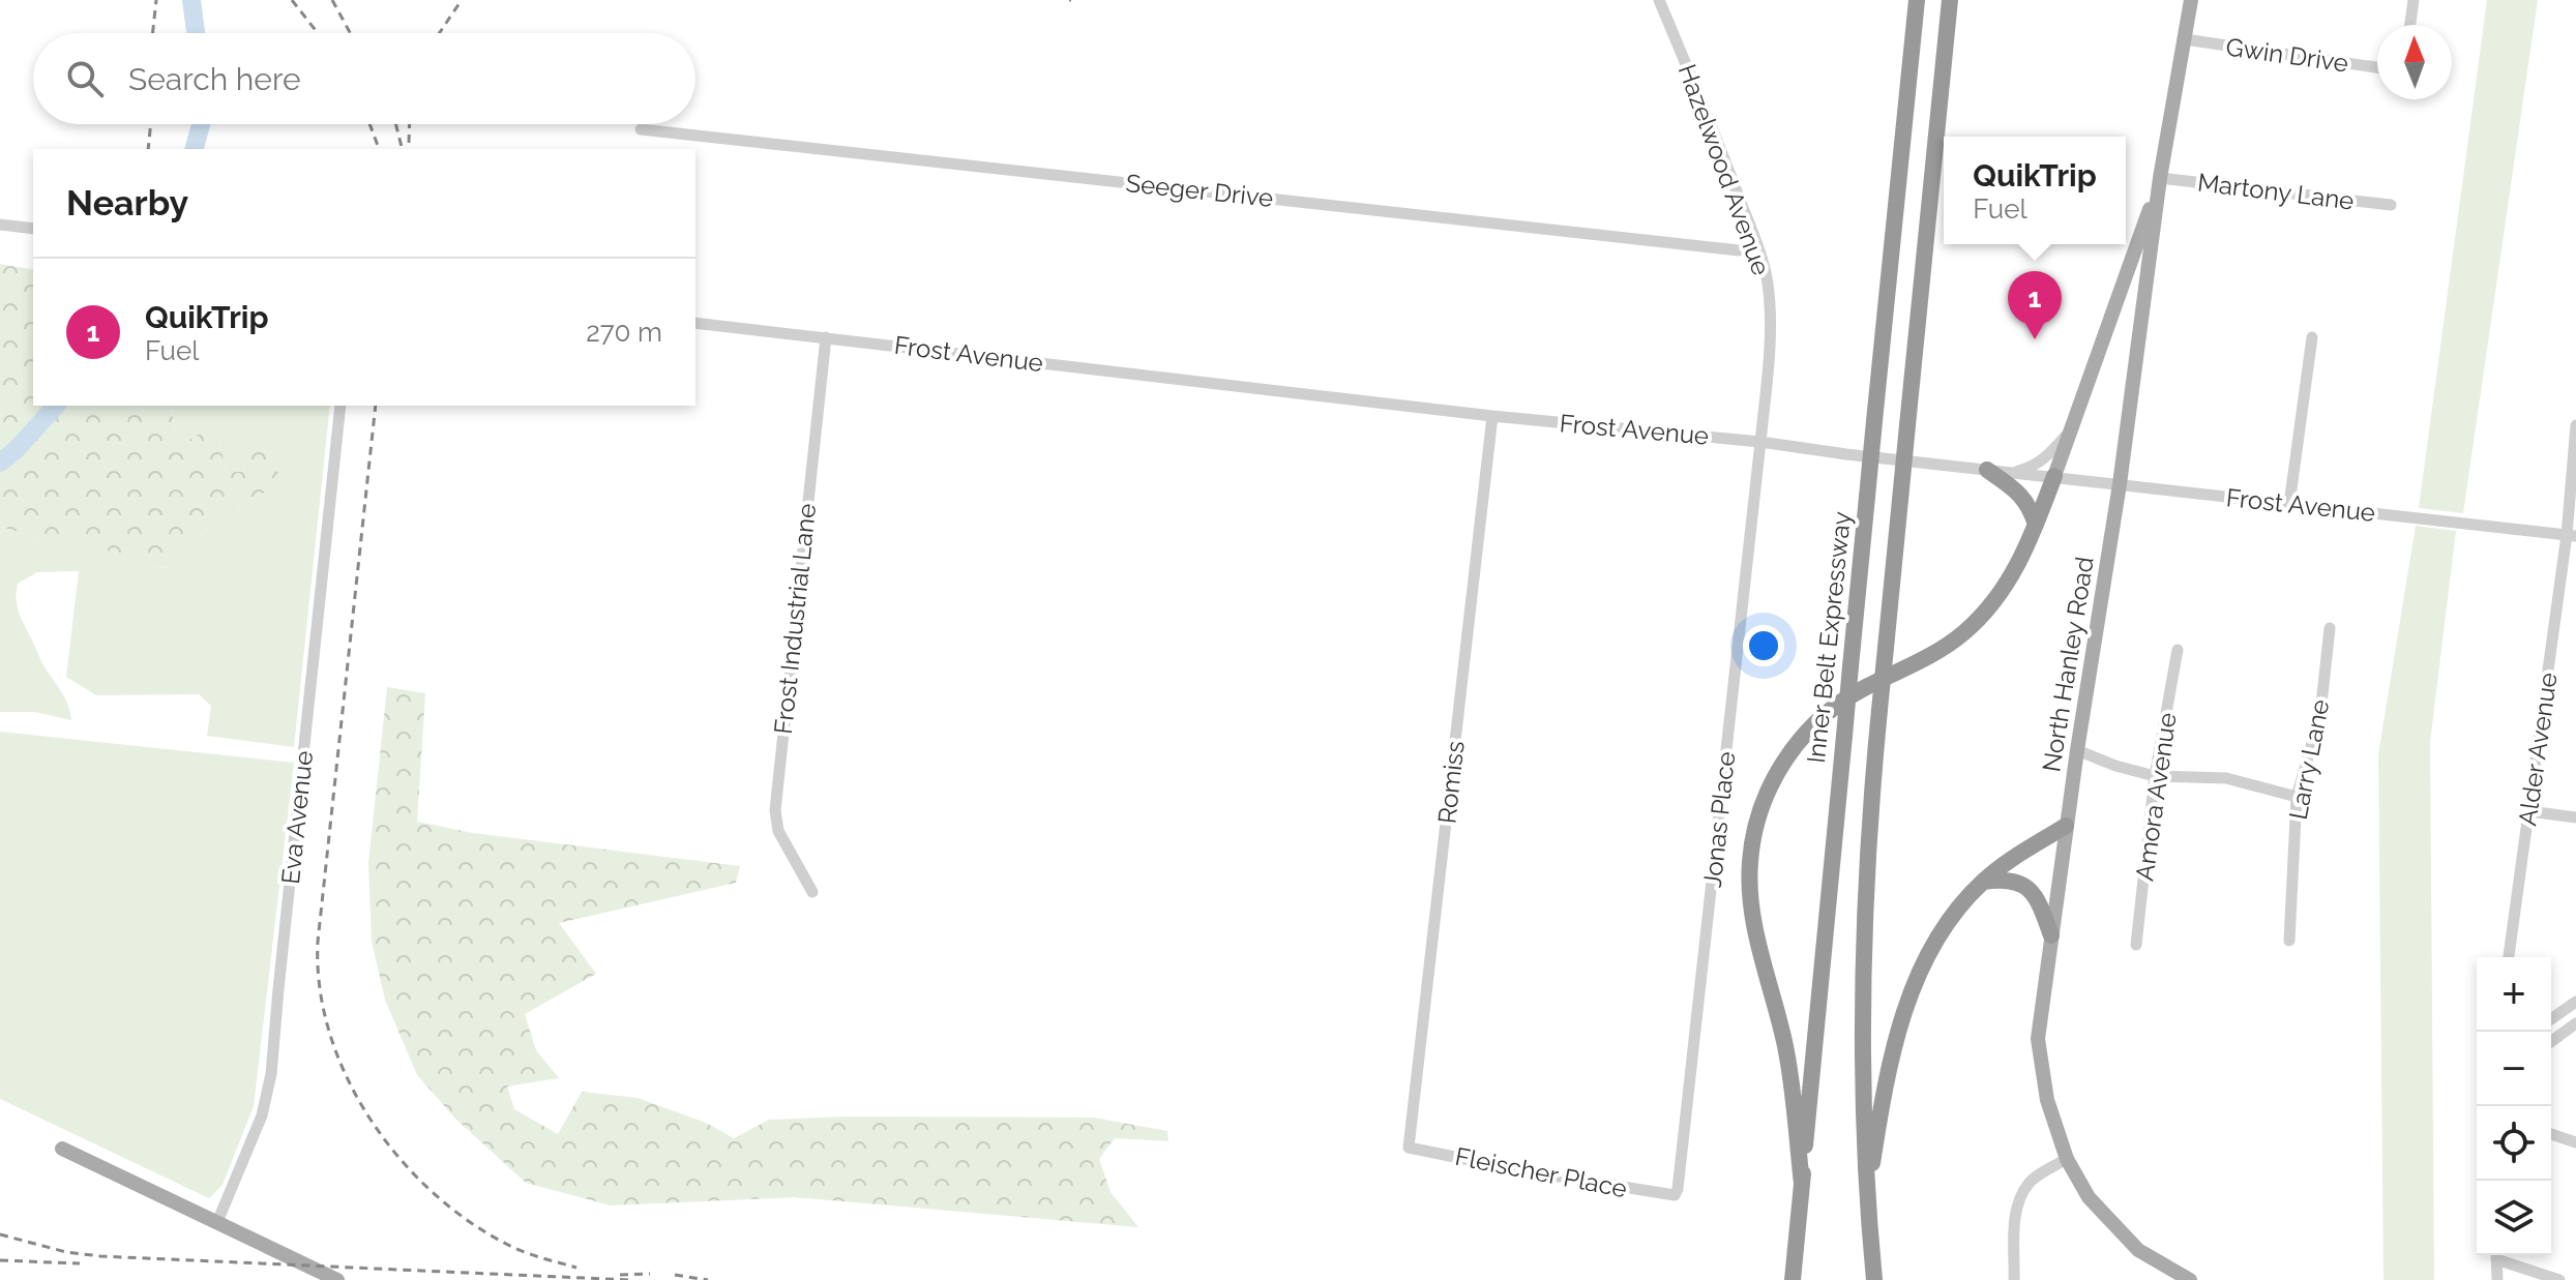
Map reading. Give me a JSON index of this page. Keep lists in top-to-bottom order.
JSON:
{
  "streets": {
    "highway": ["Inner Belt Expressway"],
    "main road": ["North Hanley Road"],
    "street": [
      "Gwin Drive",
      "Hazelwood Avenue",
      "Seeger Drive",
      "Martony Lane",
      "Frost Avenue",
      "Frost Industrial Lane",
      "Alder Avenue",
      "Larry Lane",
      "Romiss",
      "Amora Avenue",
      "Eva Avenue",
      "Jonas Place",
      "Fleischer Place"
    ]
  },
  "crossings": [
    ["Gwin Drive", "North Hanley Road"],
    ["Hazelwood Avenue", "Seeger Drive"],
    ["Hazelwood Avenue", "Frost Avenue"],
    ["Hazelwood Avenue", "Jonas Place"],
    ["Martony Lane", "North Hanley Road"],
    ["Frost Avenue", "Frost Industrial Lane"],
    ["Frost Avenue", "North Hanley Road"],
    ["Frost Avenue", "Alder Avenue"],
    ["Frost Avenue", "Romiss"],
    ["Frost Avenue", "Jonas Place"],
    ["Romiss", "Fleischer Place"],
    ["Jonas Place", "Fleischer Place"]
  ],
  "north": "top",
  "page": {
    "search": "Search here",
    "popup": ["QuikTrip", "Fuel"],
    "heading": "Nearby",
    "list": [
      {
        "mark": "1",
        "name": "QuikTrip",
        "note": "Fuel",
        "value": "270 m"
      }
    ],
    "pins": "1",
    "map_buttons": ["+", "−"]
  }
}
